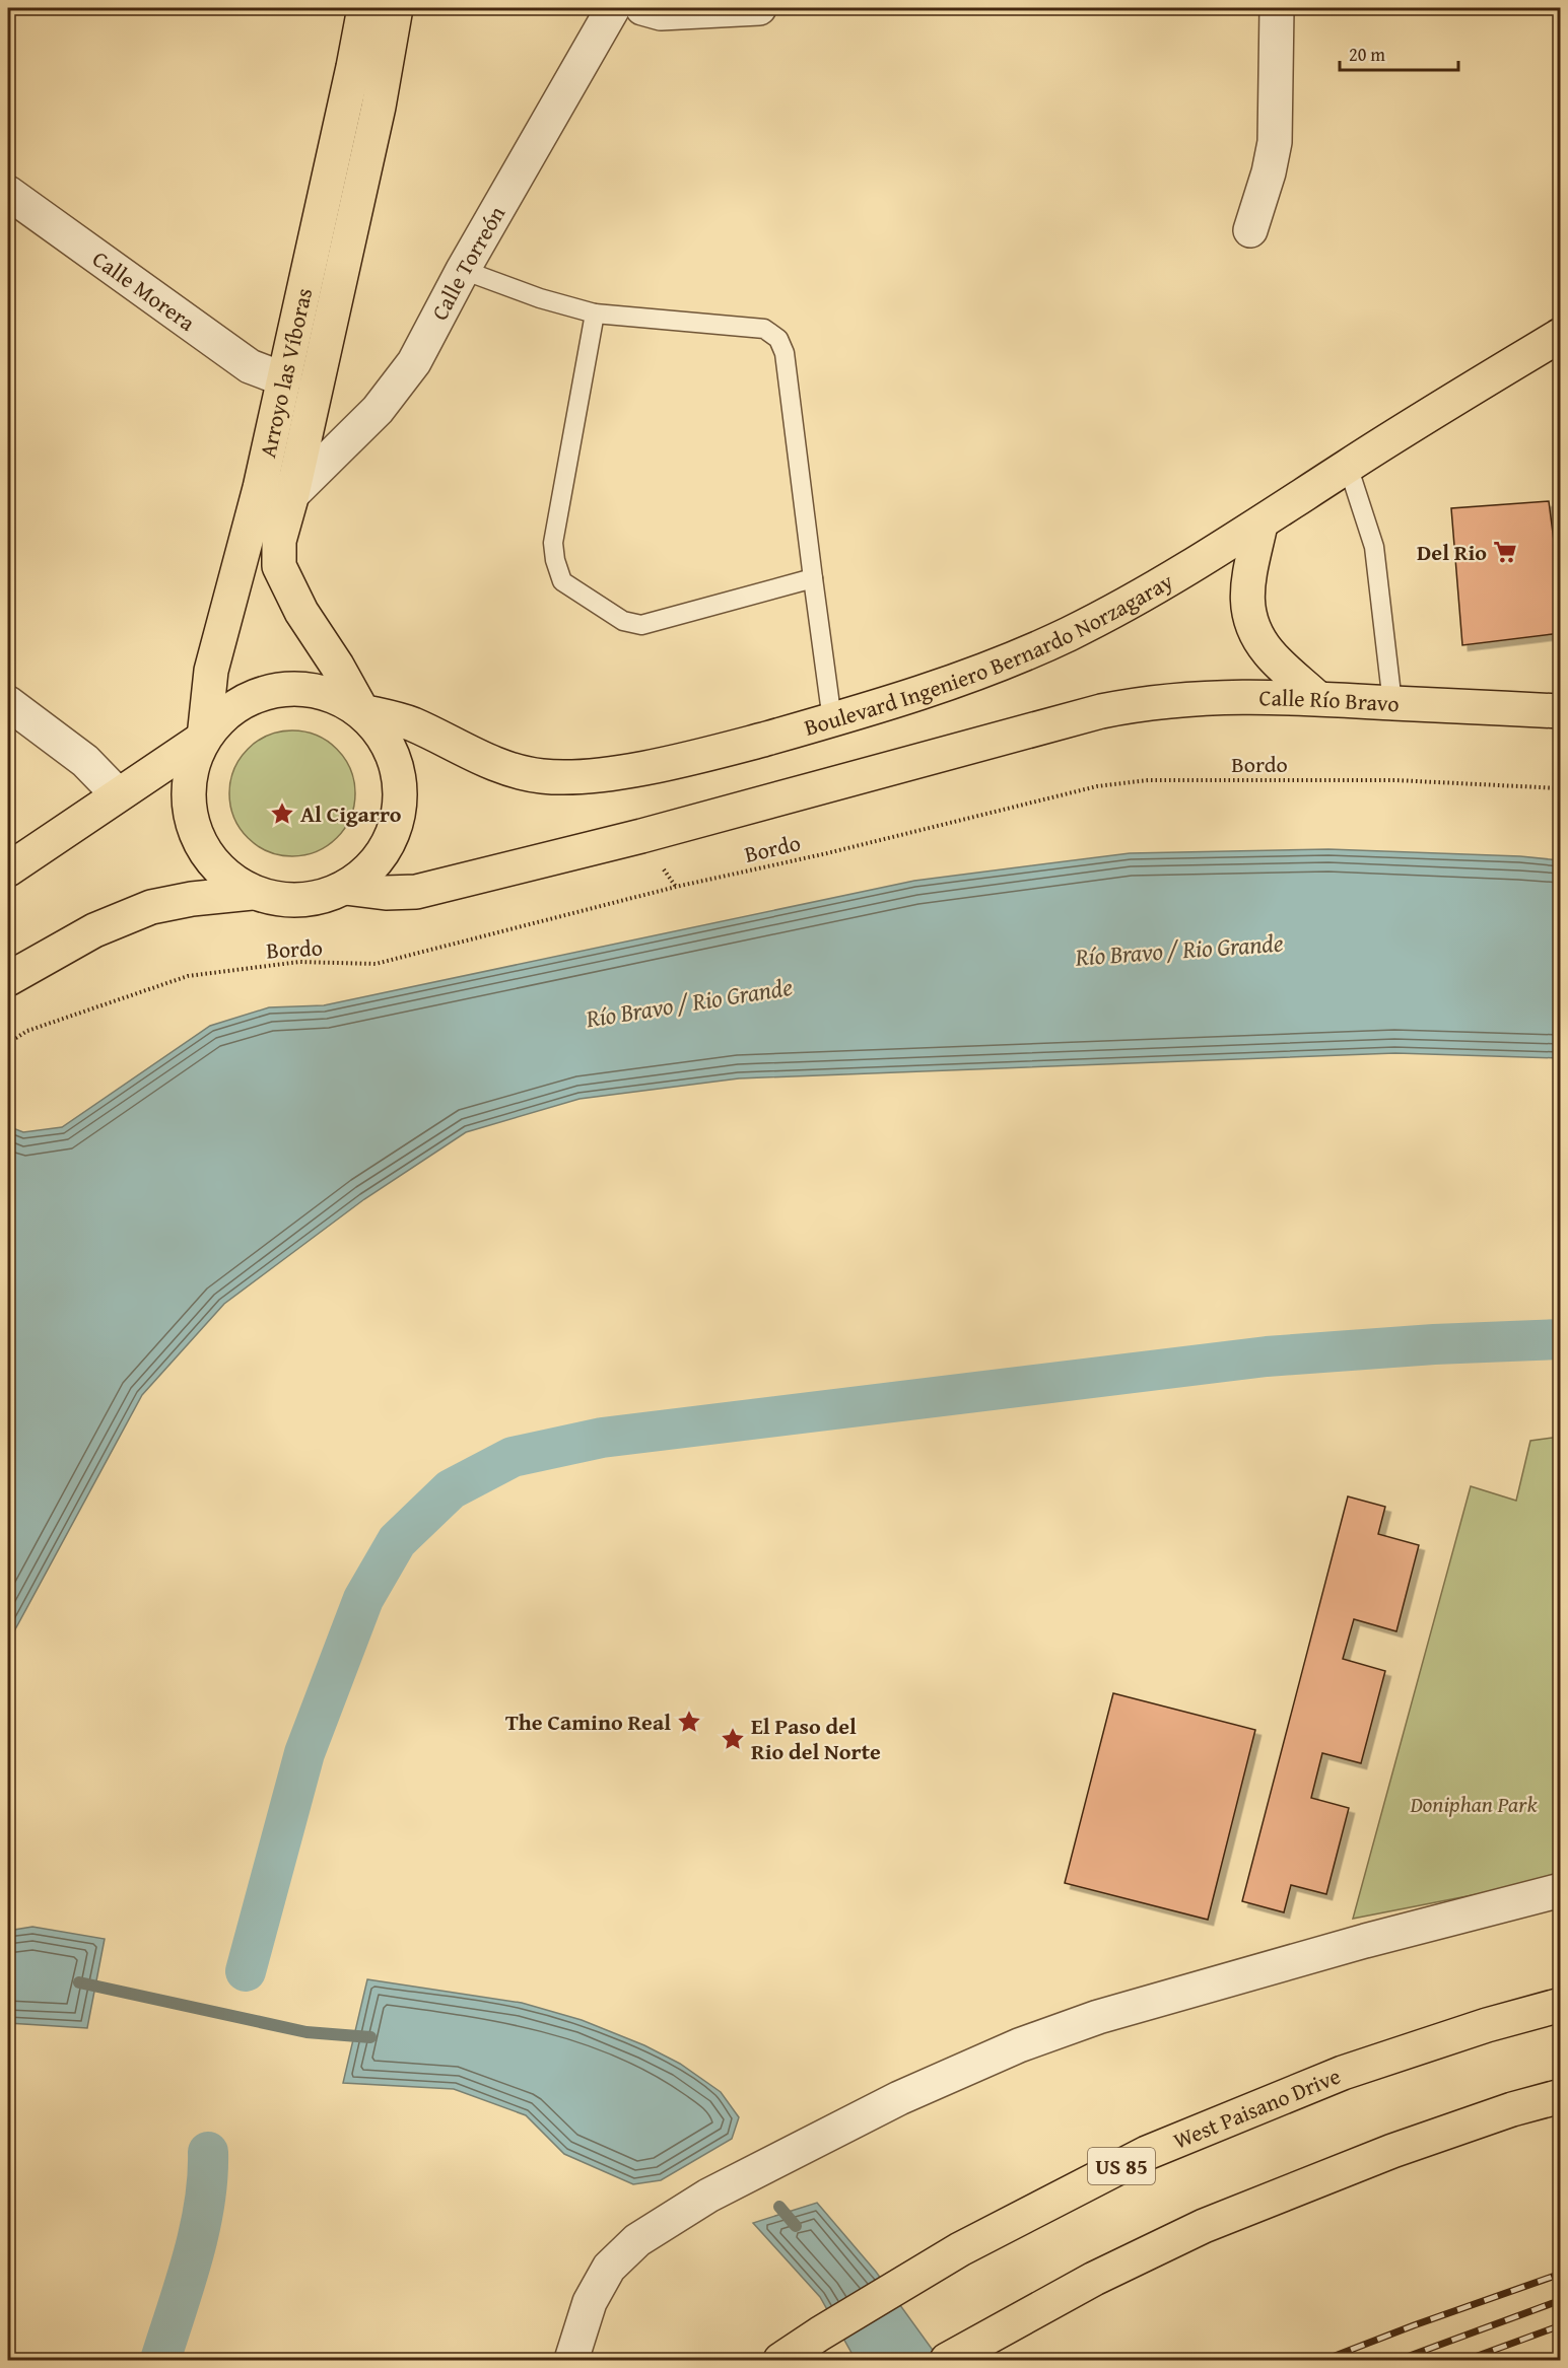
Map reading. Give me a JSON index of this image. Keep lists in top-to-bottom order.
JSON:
{
  "streets": {
    "main road": [
      "Arroyo las Víboras",
      "Boulevard Ingeniero Bernardo Norzagaray",
      "Calle Río Bravo",
      "West Paisano Drive",
      "US 85"
    ],
    "street": ["Calle Torreón", "Calle Morera"],
    "path": ["Bordo"]
  },
  "crossings": [
    ["Calle Torreón", "Arroyo las Víboras"],
    ["Calle Morera", "Arroyo las Víboras"],
    ["Arroyo las Víboras", "Boulevard Ingeniero Bernardo Norzagaray"],
    ["Arroyo las Víboras", "Calle Río Bravo"],
    ["Boulevard Ingeniero Bernardo Norzagaray", "Calle Río Bravo"]
  ],
  "water": ["Río Bravo / Rio Grande"],
  "parks": ["Doniphan Park"],
  "places": {
    "supermarket": ["Del Rio"],
    "place": ["Al Cigarro", "The Camino Real", "El Paso del Rio del Norte"]
  },
  "scale_bar": "20 m"
}
